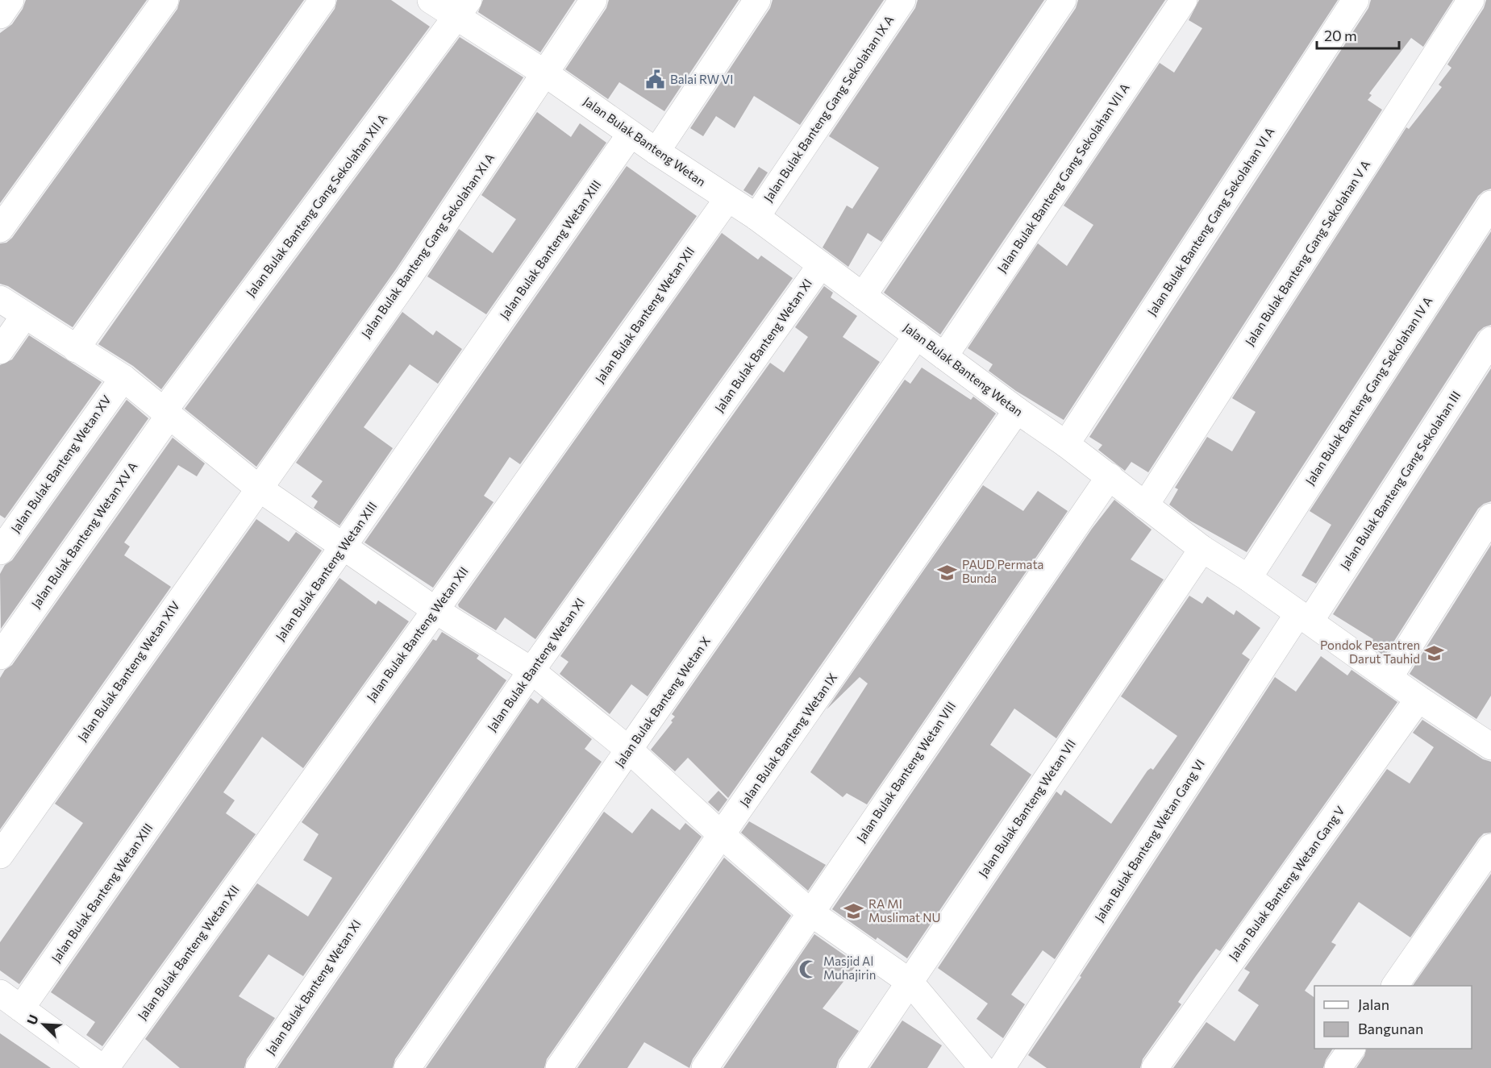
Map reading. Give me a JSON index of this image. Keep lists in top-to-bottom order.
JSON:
{
  "streets": {
    "street": [
      "Jalan Bulak Banteng Gang Sekolahan IX A",
      "Jalan Bulak Banteng Wetan",
      "Jalan Bulak Banteng Gang Sekolahan VII A",
      "Jalan Bulak Banteng Gang Sekolahan XII A",
      "Jalan Bulak Banteng Gang Sekolahan VI A",
      "Jalan Bulak Banteng Gang Sekolahan XI A",
      "Jalan Bulak Banteng Wetan XIII",
      "Jalan Bulak Banteng Gang Sekolahan V A",
      "Jalan Bulak Banteng Wetan XII",
      "Jalan Bulak Banteng Wetan XI",
      "Jalan Bulak Banteng Gang Sekolahan IV A",
      "Jalan Bulak Banteng Wetan XV",
      "Jalan Bulak Banteng Gang Sekolahan III",
      "Jalan Bulak Banteng Wetan XV A",
      "Jalan Bulak Banteng Wetan XIV",
      "Jalan Bulak Banteng Wetan X",
      "Jalan Bulak Banteng Wetan IX",
      "Jalan Bulak Banteng Wetan VIII",
      "Jalan Bulak Banteng Wetan VII",
      "Jalan Bulak Banteng Wetan Gang VI",
      "Jalan Bulak Banteng Wetan Gang V"
    ]
  },
  "crossings": [
    ["Jalan Bulak Banteng Gang Sekolahan IX A", "Jalan Bulak Banteng Wetan"],
    ["Jalan Bulak Banteng Wetan", "Jalan Bulak Banteng Gang Sekolahan VII A"],
    ["Jalan Bulak Banteng Wetan", "Jalan Bulak Banteng Gang Sekolahan XII A"],
    ["Jalan Bulak Banteng Wetan", "Jalan Bulak Banteng Gang Sekolahan VI A"],
    ["Jalan Bulak Banteng Wetan", "Jalan Bulak Banteng Gang Sekolahan XI A"],
    ["Jalan Bulak Banteng Wetan", "Jalan Bulak Banteng Wetan XIII"],
    ["Jalan Bulak Banteng Wetan", "Jalan Bulak Banteng Gang Sekolahan V A"],
    ["Jalan Bulak Banteng Wetan", "Jalan Bulak Banteng Wetan XII"],
    ["Jalan Bulak Banteng Wetan", "Jalan Bulak Banteng Wetan XI"],
    ["Jalan Bulak Banteng Wetan", "Jalan Bulak Banteng Gang Sekolahan IV A"],
    ["Jalan Bulak Banteng Wetan", "Jalan Bulak Banteng Gang Sekolahan III"],
    ["Jalan Bulak Banteng Wetan", "Jalan Bulak Banteng Wetan X"],
    ["Jalan Bulak Banteng Wetan", "Jalan Bulak Banteng Wetan IX"],
    ["Jalan Bulak Banteng Wetan", "Jalan Bulak Banteng Wetan VIII"],
    ["Jalan Bulak Banteng Wetan", "Jalan Bulak Banteng Wetan VII"],
    ["Jalan Bulak Banteng Wetan", "Jalan Bulak Banteng Wetan Gang VI"],
    ["Jalan Bulak Banteng Wetan", "Jalan Bulak Banteng Wetan Gang V"],
    ["Jalan Bulak Banteng Gang Sekolahan XII A", "Jalan Bulak Banteng Wetan XV A"],
    ["Jalan Bulak Banteng Gang Sekolahan XI A", "Jalan Bulak Banteng Wetan XIV"],
    ["Jalan Bulak Banteng Gang Sekolahan III", "Jalan Bulak Banteng Wetan Gang VI"]
  ],
  "places": {
    "public building": ["Balai RW VI"],
    "school or university": ["PAUD Permata Bunda", "Pondok Pesantren Darut Tauhid", "RA MI Muslimat NU"],
    "mosque": ["Masjid Al Muhajirin"]
  },
  "legend": ["Jalan", "Bangunan"],
  "scale_bar": "20 m",
  "north": "top left"
}
